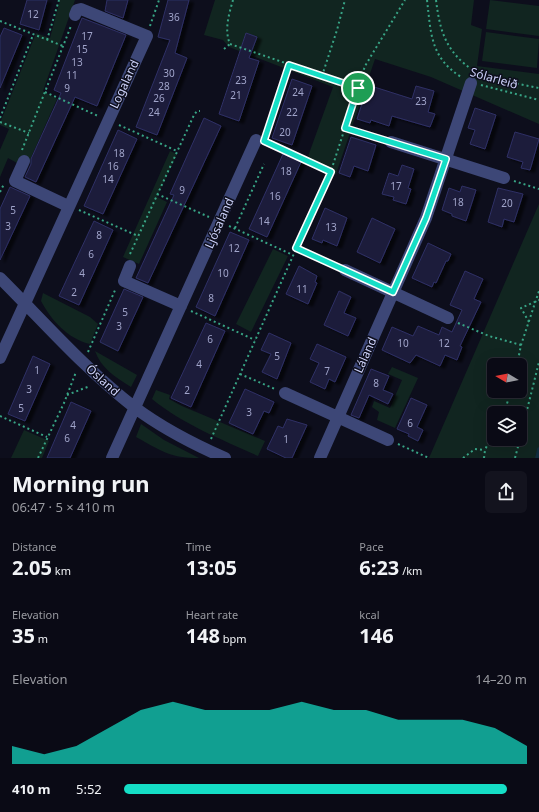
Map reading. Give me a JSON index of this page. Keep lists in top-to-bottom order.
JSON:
{
  "streets": {
    "street": [
      "Logaland",
      "Ljósaland",
      "Láland",
      "Ósland"
    ],
    "path": ["Sólarleið"]
  },
  "crossings": [
    ["Sólarleið", "Láland"],
    ["Logaland", "Ósland"],
    ["Ljósaland", "Ósland"]
  ],
  "house_numbers": [
    "12",
    "36",
    "17",
    "15",
    "13",
    "30",
    "11",
    "23",
    "28",
    "9",
    "24",
    "21",
    "26",
    "23",
    "24",
    "22",
    "20",
    "18",
    "16",
    "18",
    "14",
    "17",
    "9",
    "16",
    "18",
    "20",
    "5",
    "14",
    "3",
    "13",
    "8",
    "12",
    "6",
    "4",
    "10",
    "11",
    "2",
    "8",
    "5",
    "3",
    "6",
    "10",
    "12",
    "5",
    "4",
    "1",
    "7",
    "8",
    "3",
    "2",
    "5",
    "3",
    "6",
    "4",
    "6",
    "1"
  ],
  "north": "left",
  "page": {
    "heading": ["Morning run", "06:47 · 5 × 410 m"],
    "stats": [
      ["Distance", "2.05 km"],
      ["Time", "13:05"],
      ["Pace", "6:23 /km"],
      ["Elevation", "35 m"],
      ["Heart rate", "148 bpm"],
      ["kcal", "146"]
    ],
    "chart": ["Elevation", "14–20 m"],
    "list": [
      {
        "name": "410 m",
        "note": "5:52"
      }
    ]
  }
}
